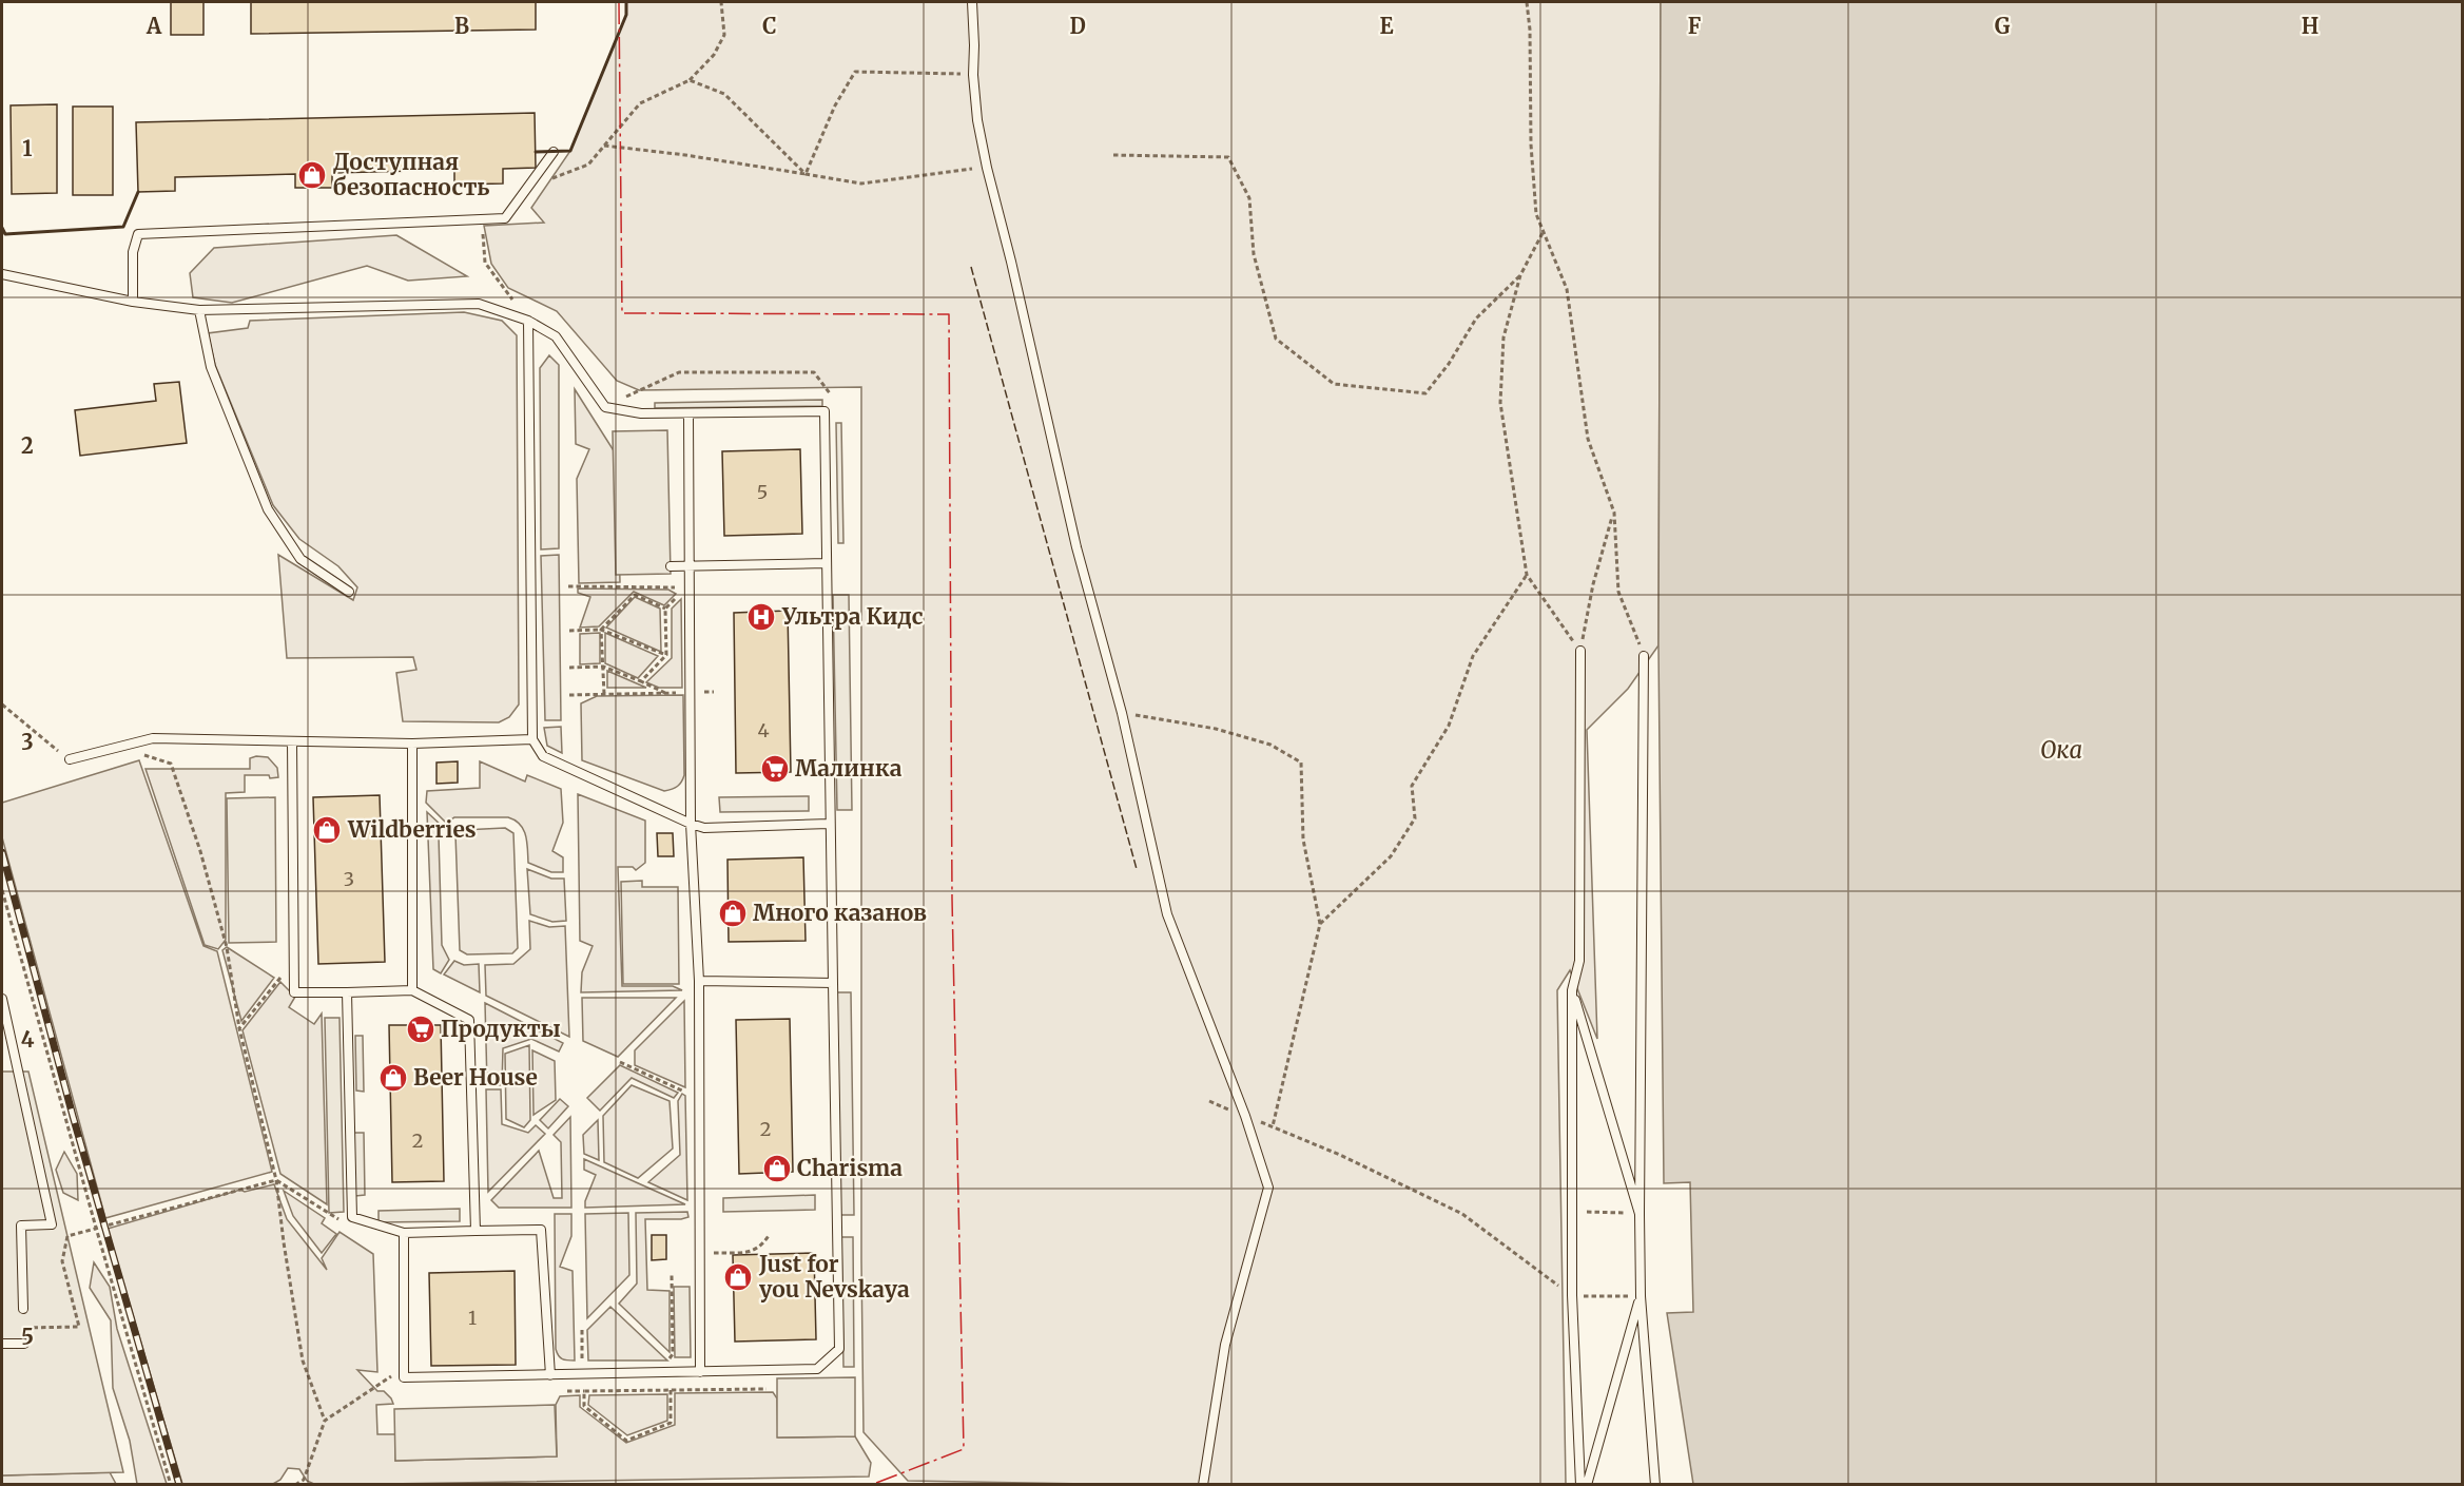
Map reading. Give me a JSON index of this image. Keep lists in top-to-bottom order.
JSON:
{
  "water": ["Ока"],
  "places": {
    "shop": [
      "Доступная безопасность",
      "Wildberries",
      "Много казанов",
      "Beer House",
      "Charisma",
      "Just for you Nevskaya"
    ],
    "hospital": ["Ультра Кидс"],
    "supermarket": ["Малинка", "Продукты"]
  },
  "house_numbers": [
    "5",
    "4",
    "3",
    "2",
    "2",
    "1"
  ],
  "grid": {
    "columns": [
      "A",
      "B",
      "C",
      "D",
      "E",
      "F",
      "G",
      "H"
    ],
    "rows": [
      "1",
      "2",
      "3",
      "4",
      "5"
    ]
  }
}
